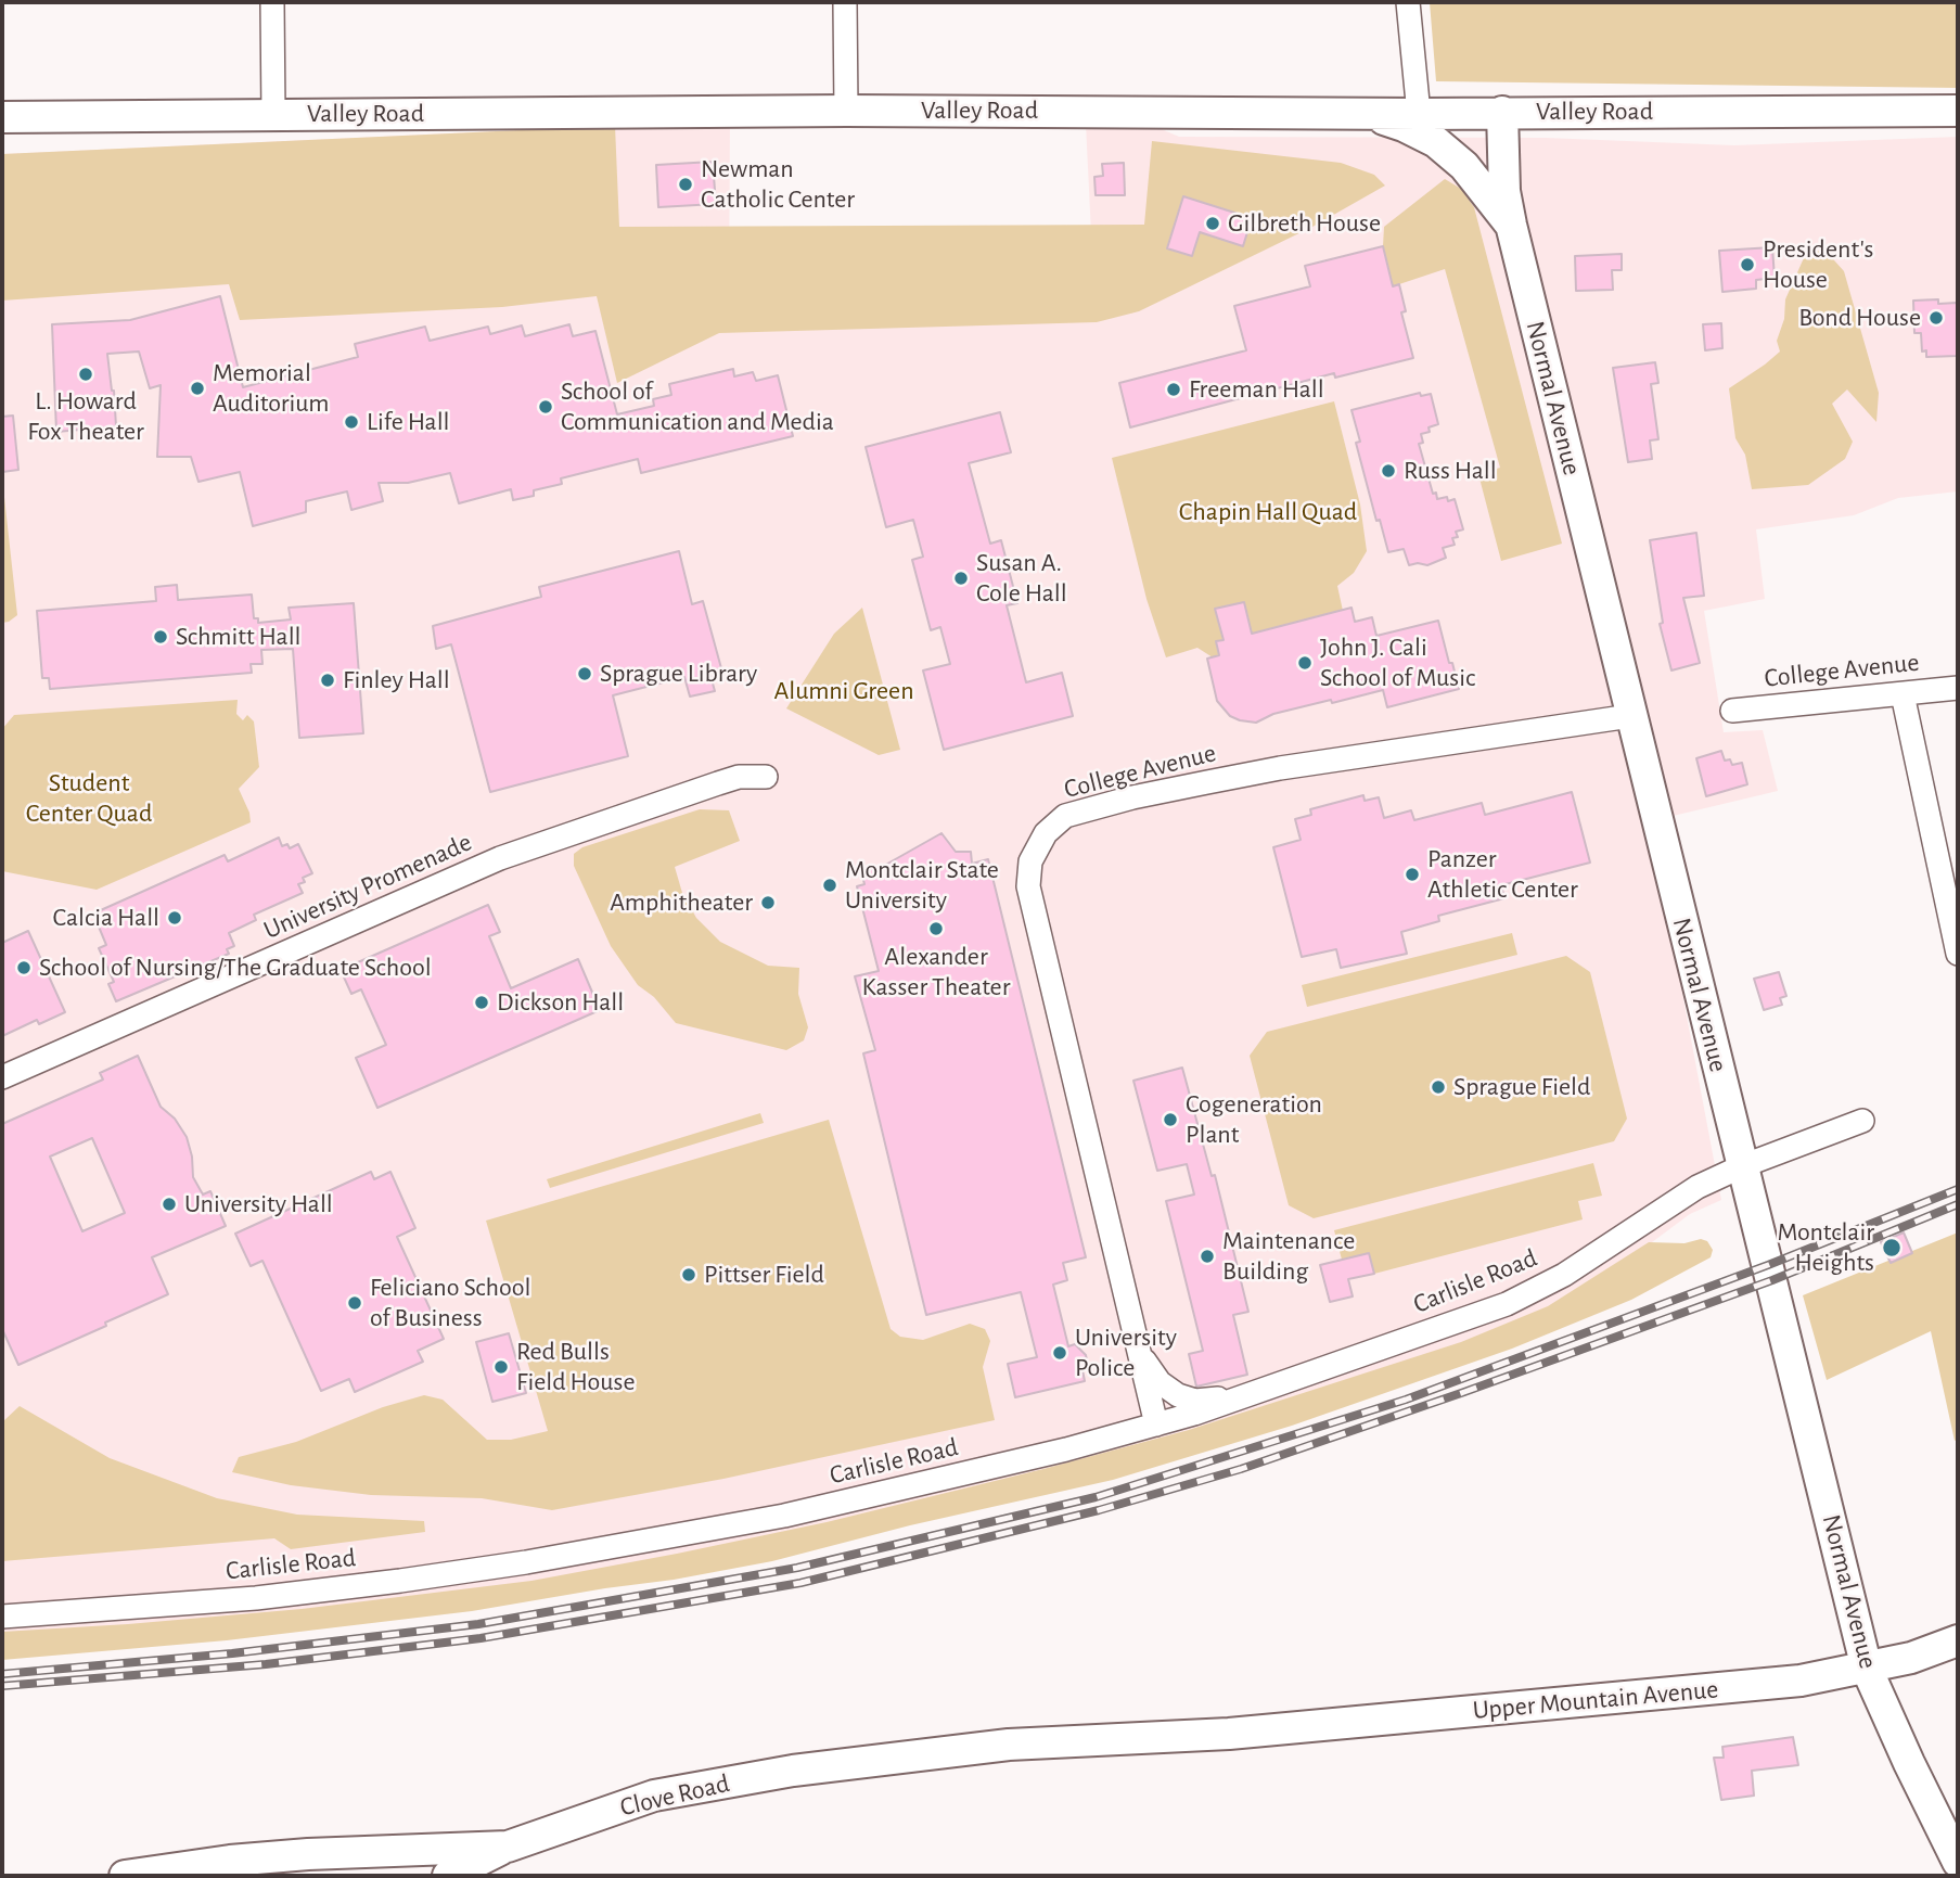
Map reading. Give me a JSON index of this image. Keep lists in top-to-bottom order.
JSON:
{
  "streets": {
    "street": [
      "Valley Road",
      "Normal Avenue",
      "College Avenue",
      "University Promenade",
      "Carlisle Road",
      "Upper Mountain Avenue",
      "Clove Road"
    ]
  },
  "crossings": [
    ["Valley Road", "Normal Avenue"],
    ["Normal Avenue", "College Avenue"],
    ["Normal Avenue", "Carlisle Road"],
    ["Normal Avenue", "Upper Mountain Avenue"],
    ["College Avenue", "Carlisle Road"],
    ["Upper Mountain Avenue", "Clove Road"]
  ],
  "parks": ["Chapin Hall Quad", "Alumni Green", "Student Center Quad"],
  "places": [
    "Newman Catholic Center",
    "Gilbreth House",
    "President's House",
    "Bond House",
    "L. Howard Fox Theater",
    "Memorial Auditorium",
    "Freeman Hall",
    "School of Communication and Media",
    "Life Hall",
    "Russ Hall",
    "Susan A. Cole Hall",
    "Schmitt Hall",
    "John J. Cali School of Music",
    "Sprague Library",
    "Finley Hall",
    "Panzer Athletic Center",
    "Montclair State University",
    "Amphitheater",
    "Calcia Hall",
    "Alexander Kasser Theater",
    "School of Nursing/The Graduate School",
    "Dickson Hall",
    "Sprague Field",
    "Cogeneration Plant",
    "University Hall",
    "Montclair Heights",
    "Maintenance Building",
    "Pittser Field",
    "Feliciano School of Business",
    "University Police",
    "Red Bulls Field House"
  ]
}
